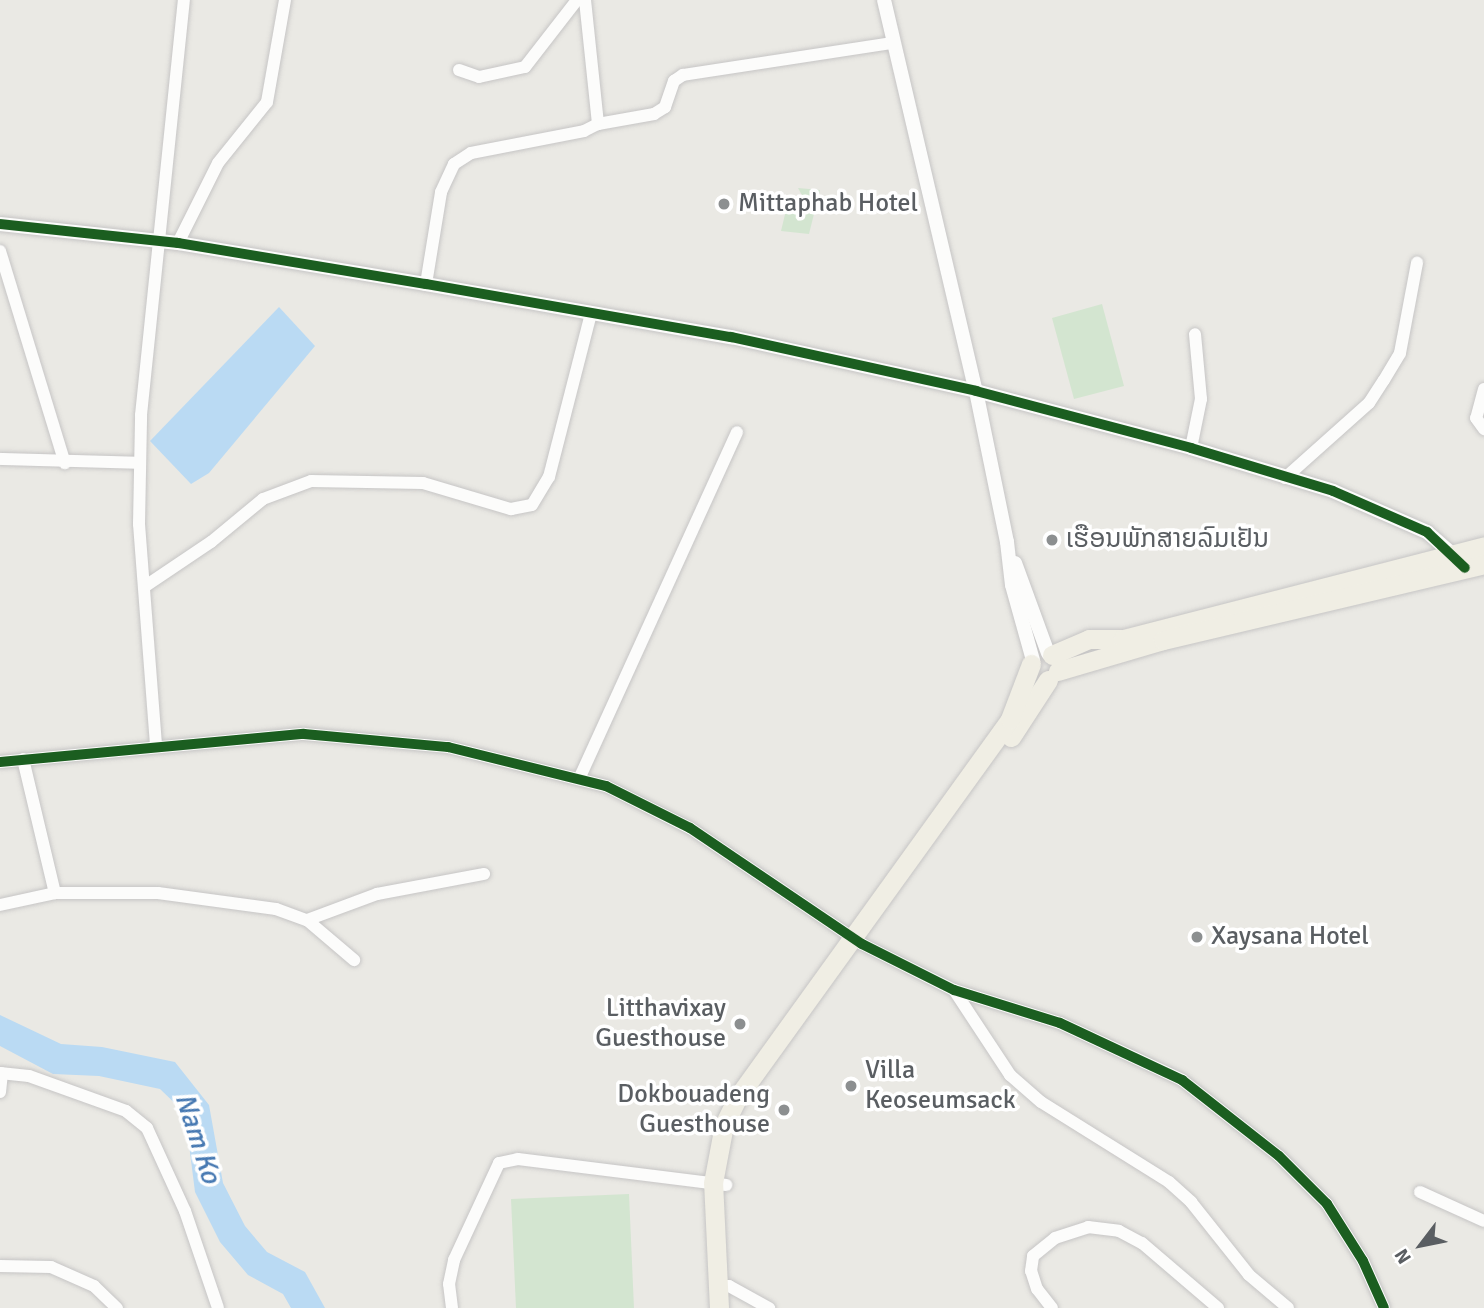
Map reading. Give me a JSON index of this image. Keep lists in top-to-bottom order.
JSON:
{
  "water": ["Nam Ko"],
  "places": [
    "Mittaphab Hotel",
    "ເຮືອນພັກສາຍລົມເຢັນ",
    "Xaysana Hotel",
    "Litthavixay Guesthouse",
    "Villa Keoseumsack",
    "Dokbouadeng Guesthouse"
  ],
  "north": "bottom left"
}
